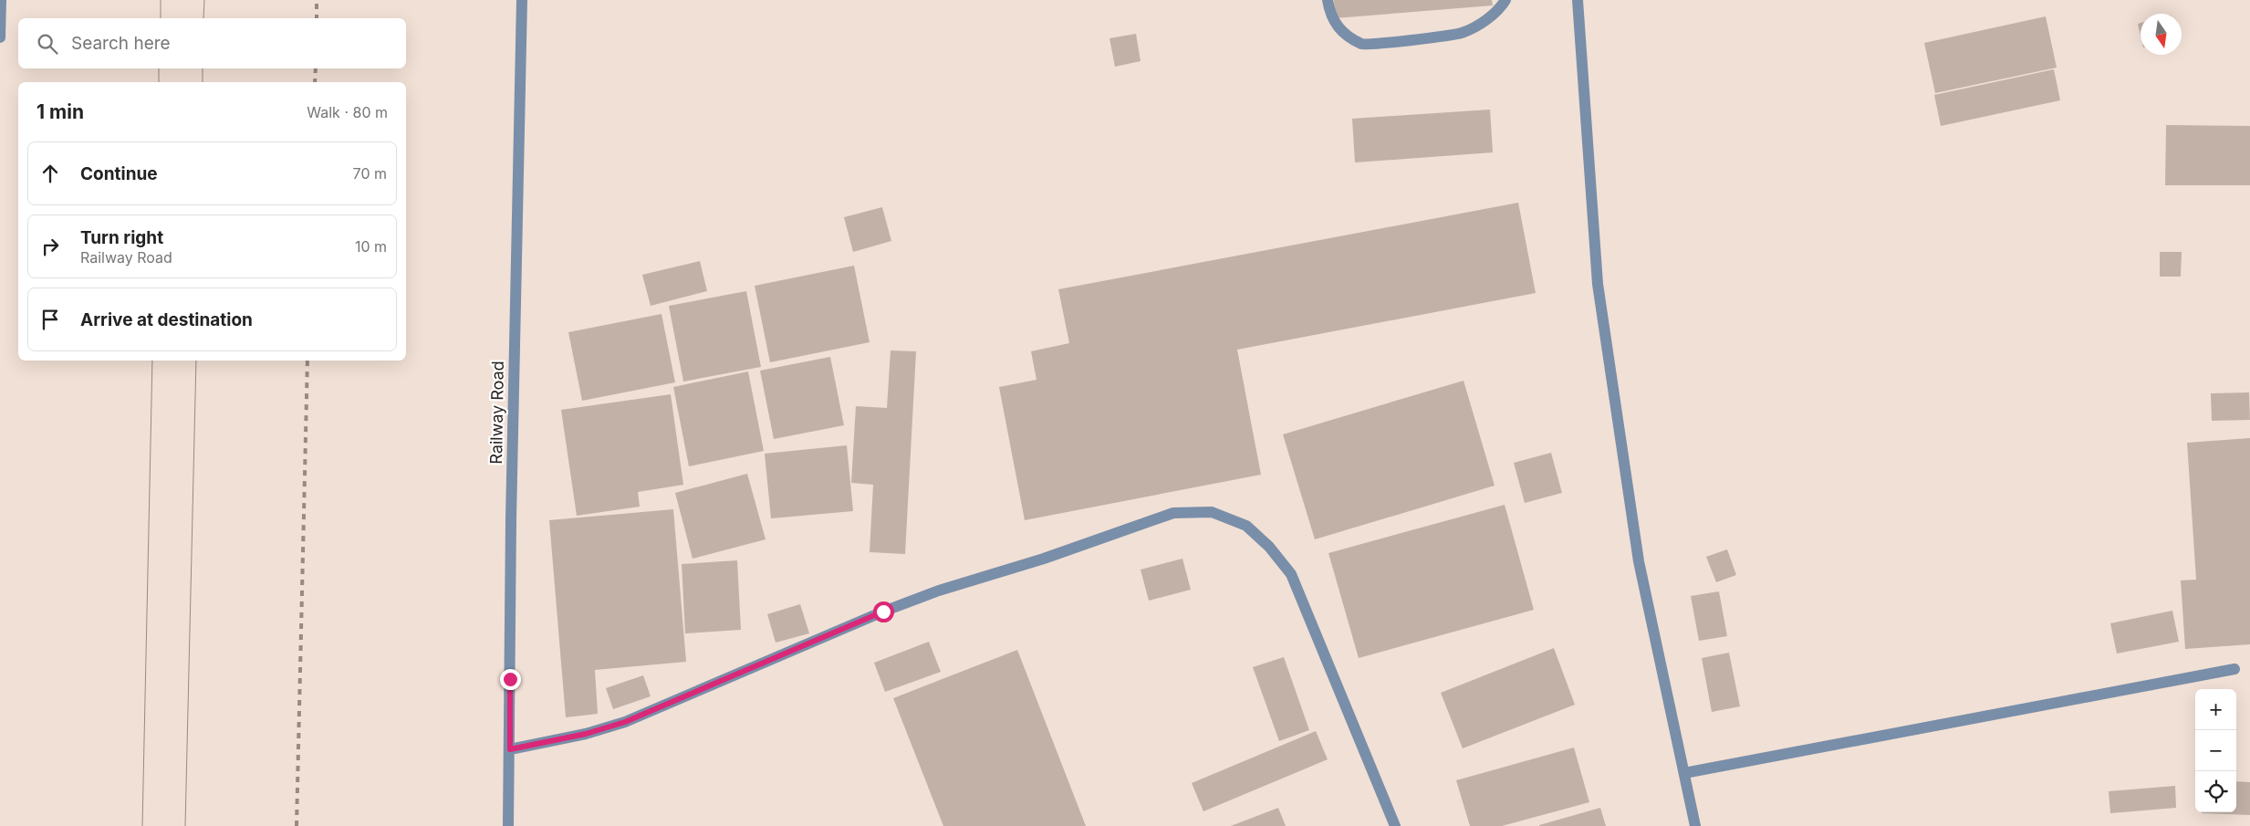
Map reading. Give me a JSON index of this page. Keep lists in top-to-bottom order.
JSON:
{
  "streets": {
    "street": ["Railway Road"]
  },
  "north": "bottom",
  "page": {
    "search": "Search here",
    "heading": ["1 min", "Walk · 80 m"],
    "list": [
      ["Continue", "70 m"],
      ["Turn right", "Railway Road", "10 m"],
      "Arrive at destination"
    ],
    "map_buttons": ["+", "−"]
  }
}
